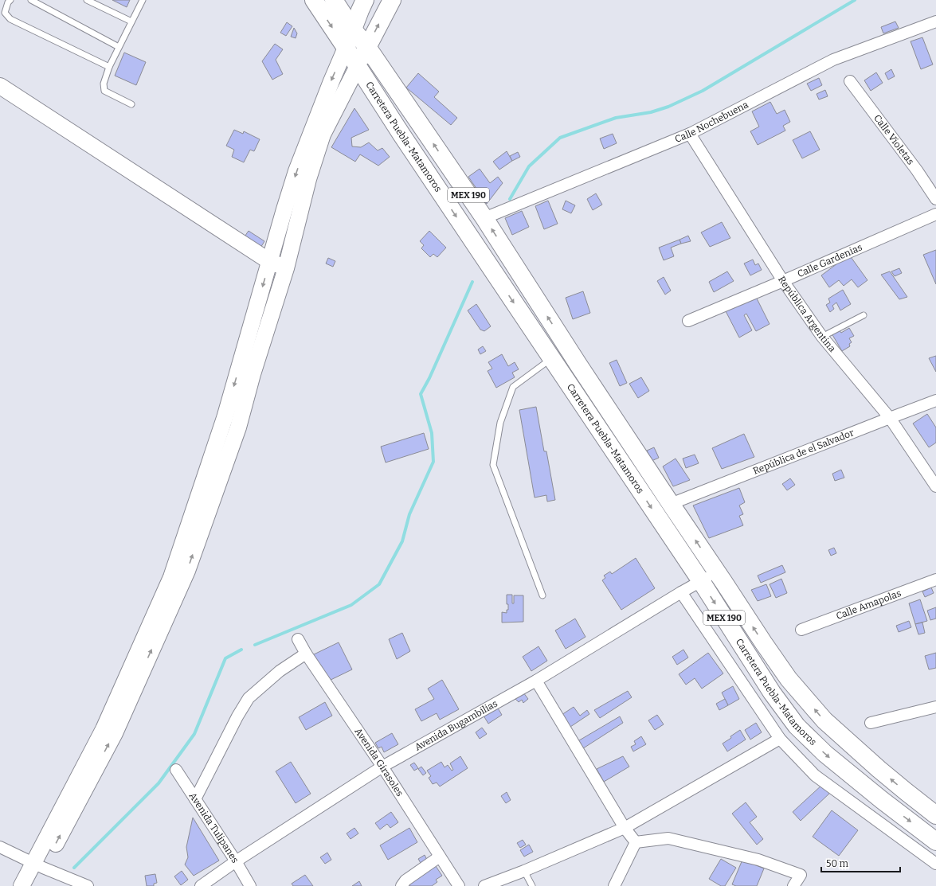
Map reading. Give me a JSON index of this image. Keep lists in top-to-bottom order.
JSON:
{
  "streets": {
    "main road": ["Carretera Puebla-Matamoros", "MEX 190"],
    "street": [
      "Calle Nochebuena",
      "Calle Violetas",
      "Calle Gardenias",
      "República Argentina",
      "República de el Salvador",
      "Calle Amapolas",
      "Avenida Bugambilias",
      "Avenida Girasoles",
      "Avenida Tulipanes"
    ]
  },
  "crossings": [
    ["Calle Nochebuena", "Carretera Puebla-Matamoros"],
    ["Calle Nochebuena", "República Argentina"],
    ["Carretera Puebla-Matamoros", "República de el Salvador"],
    ["Carretera Puebla-Matamoros", "Avenida Bugambilias"],
    ["Calle Gardenias", "República Argentina"],
    ["República Argentina", "República de el Salvador"],
    ["Avenida Bugambilias", "Avenida Girasoles"],
    ["Avenida Bugambilias", "Avenida Tulipanes"]
  ],
  "scale_bar": "50 m"
}
